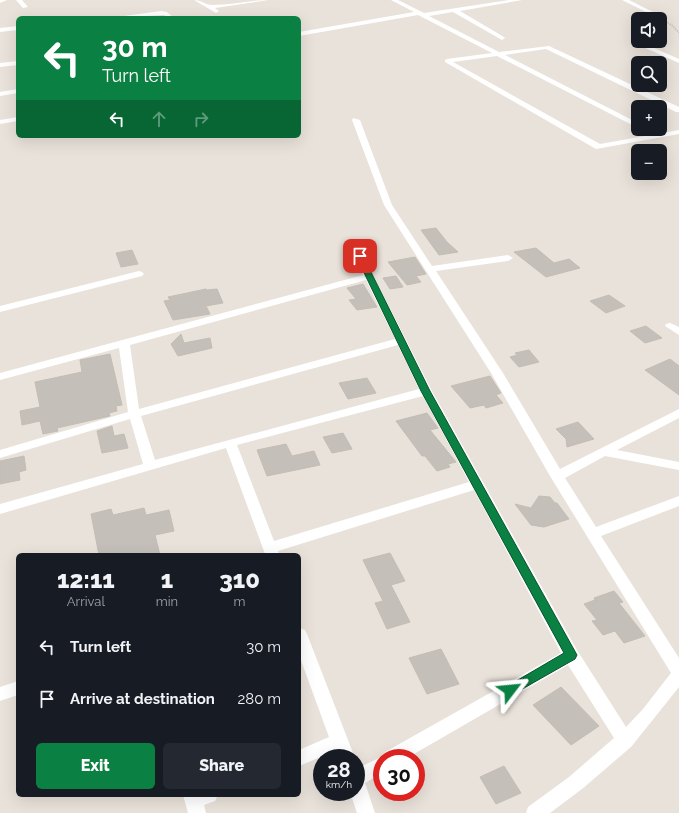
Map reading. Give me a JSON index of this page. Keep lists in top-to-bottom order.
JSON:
{
  "page": {
    "map_buttons": ["+", "−"],
    "turn": ["30 m", "Turn left"],
    "eta": [
      "12:11",
      "Arrival",
      "1",
      "min",
      "310",
      "m"
    ],
    "list": [
      {
        "name": "Turn left",
        "value": "30 m"
      },
      {
        "name": "Arrive at destination",
        "value": "280 m"
      }
    ],
    "buttons": ["Exit", "Share"],
    "speed": "28 km/h",
    "limit": "30"
  }
}
